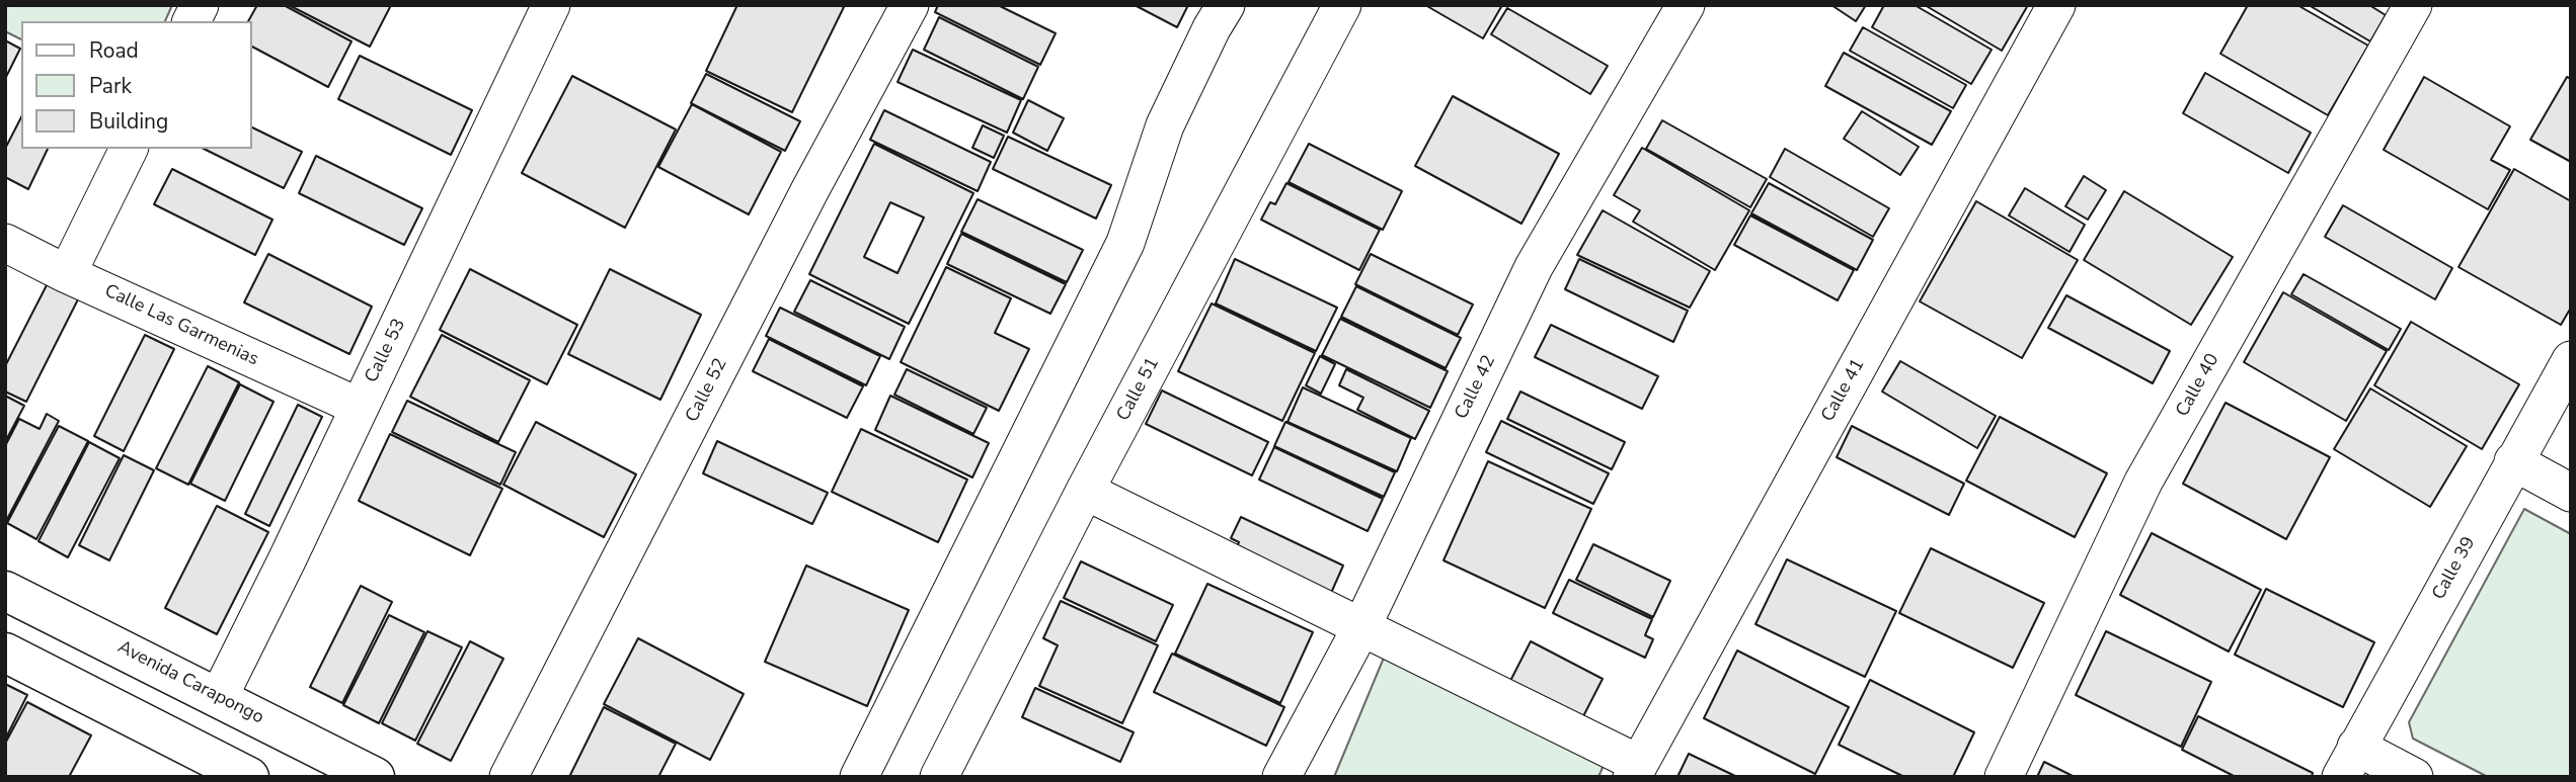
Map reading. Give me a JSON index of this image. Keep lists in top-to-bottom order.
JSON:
{
  "streets": {
    "street": [
      "Calle Las Garmenias",
      "Calle 53",
      "Calle 40",
      "Calle 42",
      "Calle 51",
      "Calle 52",
      "Calle 41",
      "Calle 39",
      "Avenida Carapongo"
    ]
  },
  "crossings": [
    ["Calle Las Garmenias", "Calle 53"],
    ["Calle 53", "Avenida Carapongo"]
  ],
  "legend": ["Road", "Park", "Building"]
}
